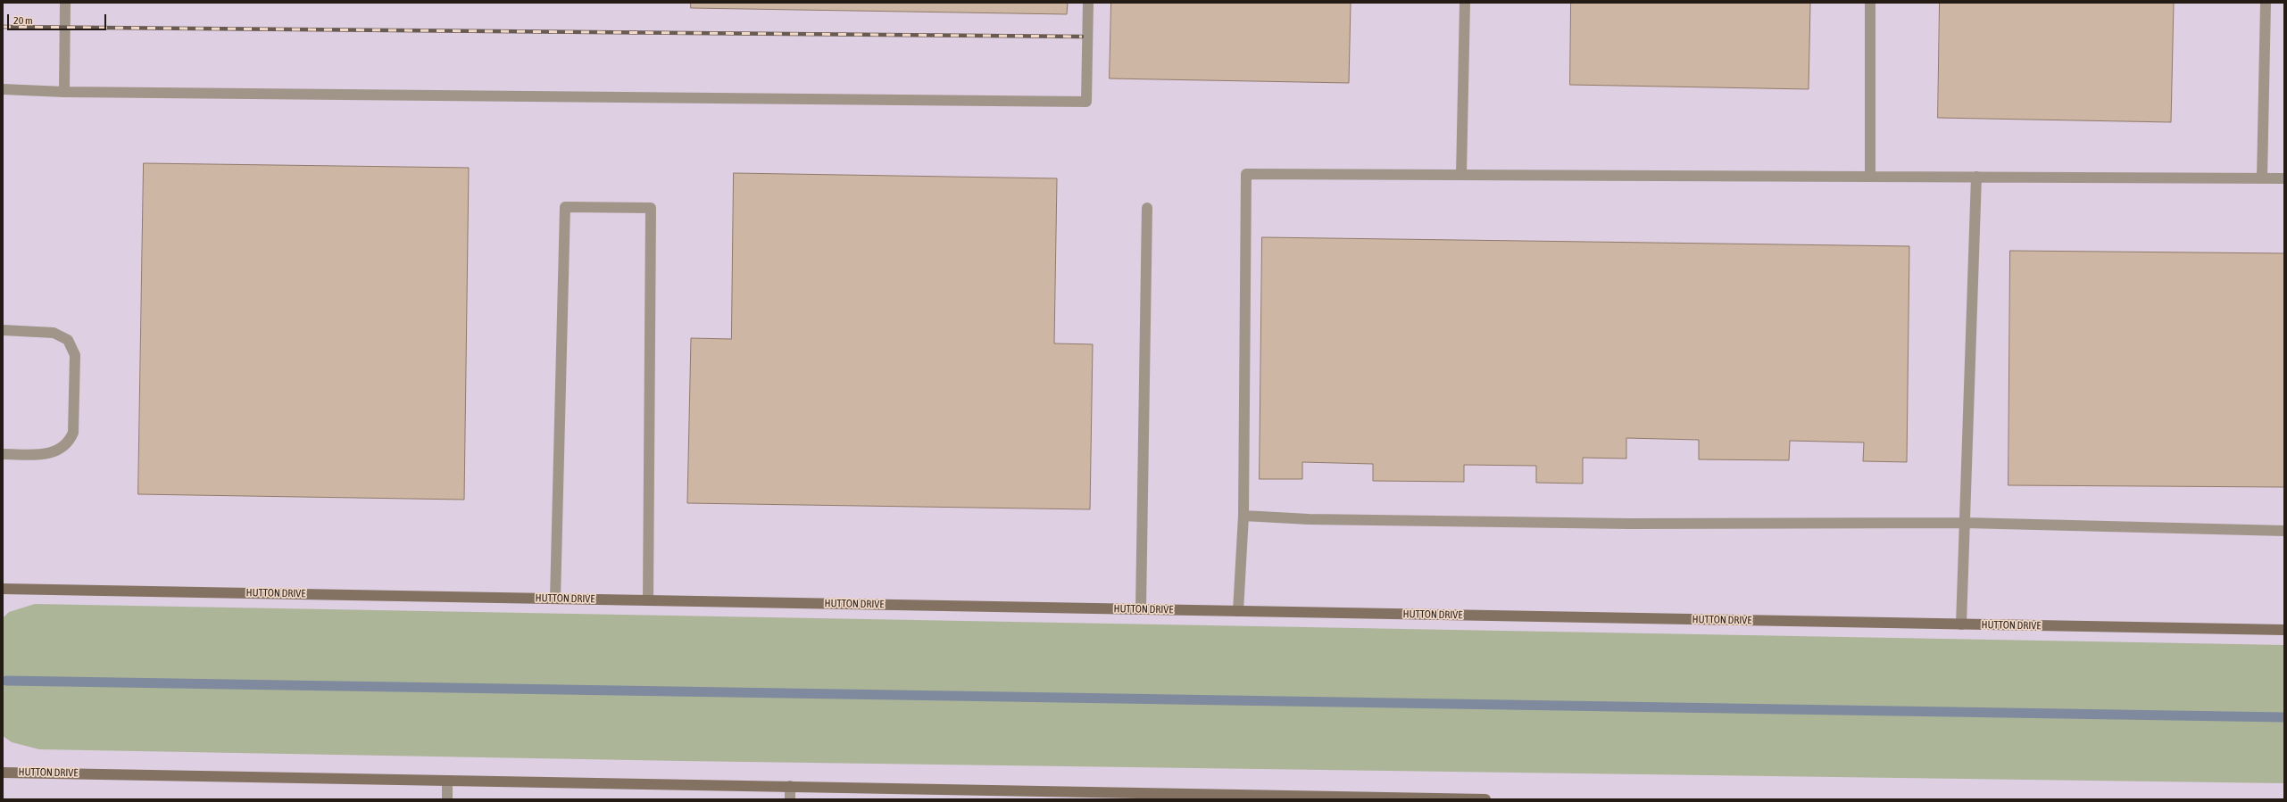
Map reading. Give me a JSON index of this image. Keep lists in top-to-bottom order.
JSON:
{
  "streets": {
    "street": ["HUTTON DRIVE"]
  },
  "scale_bar": "20 m"
}
